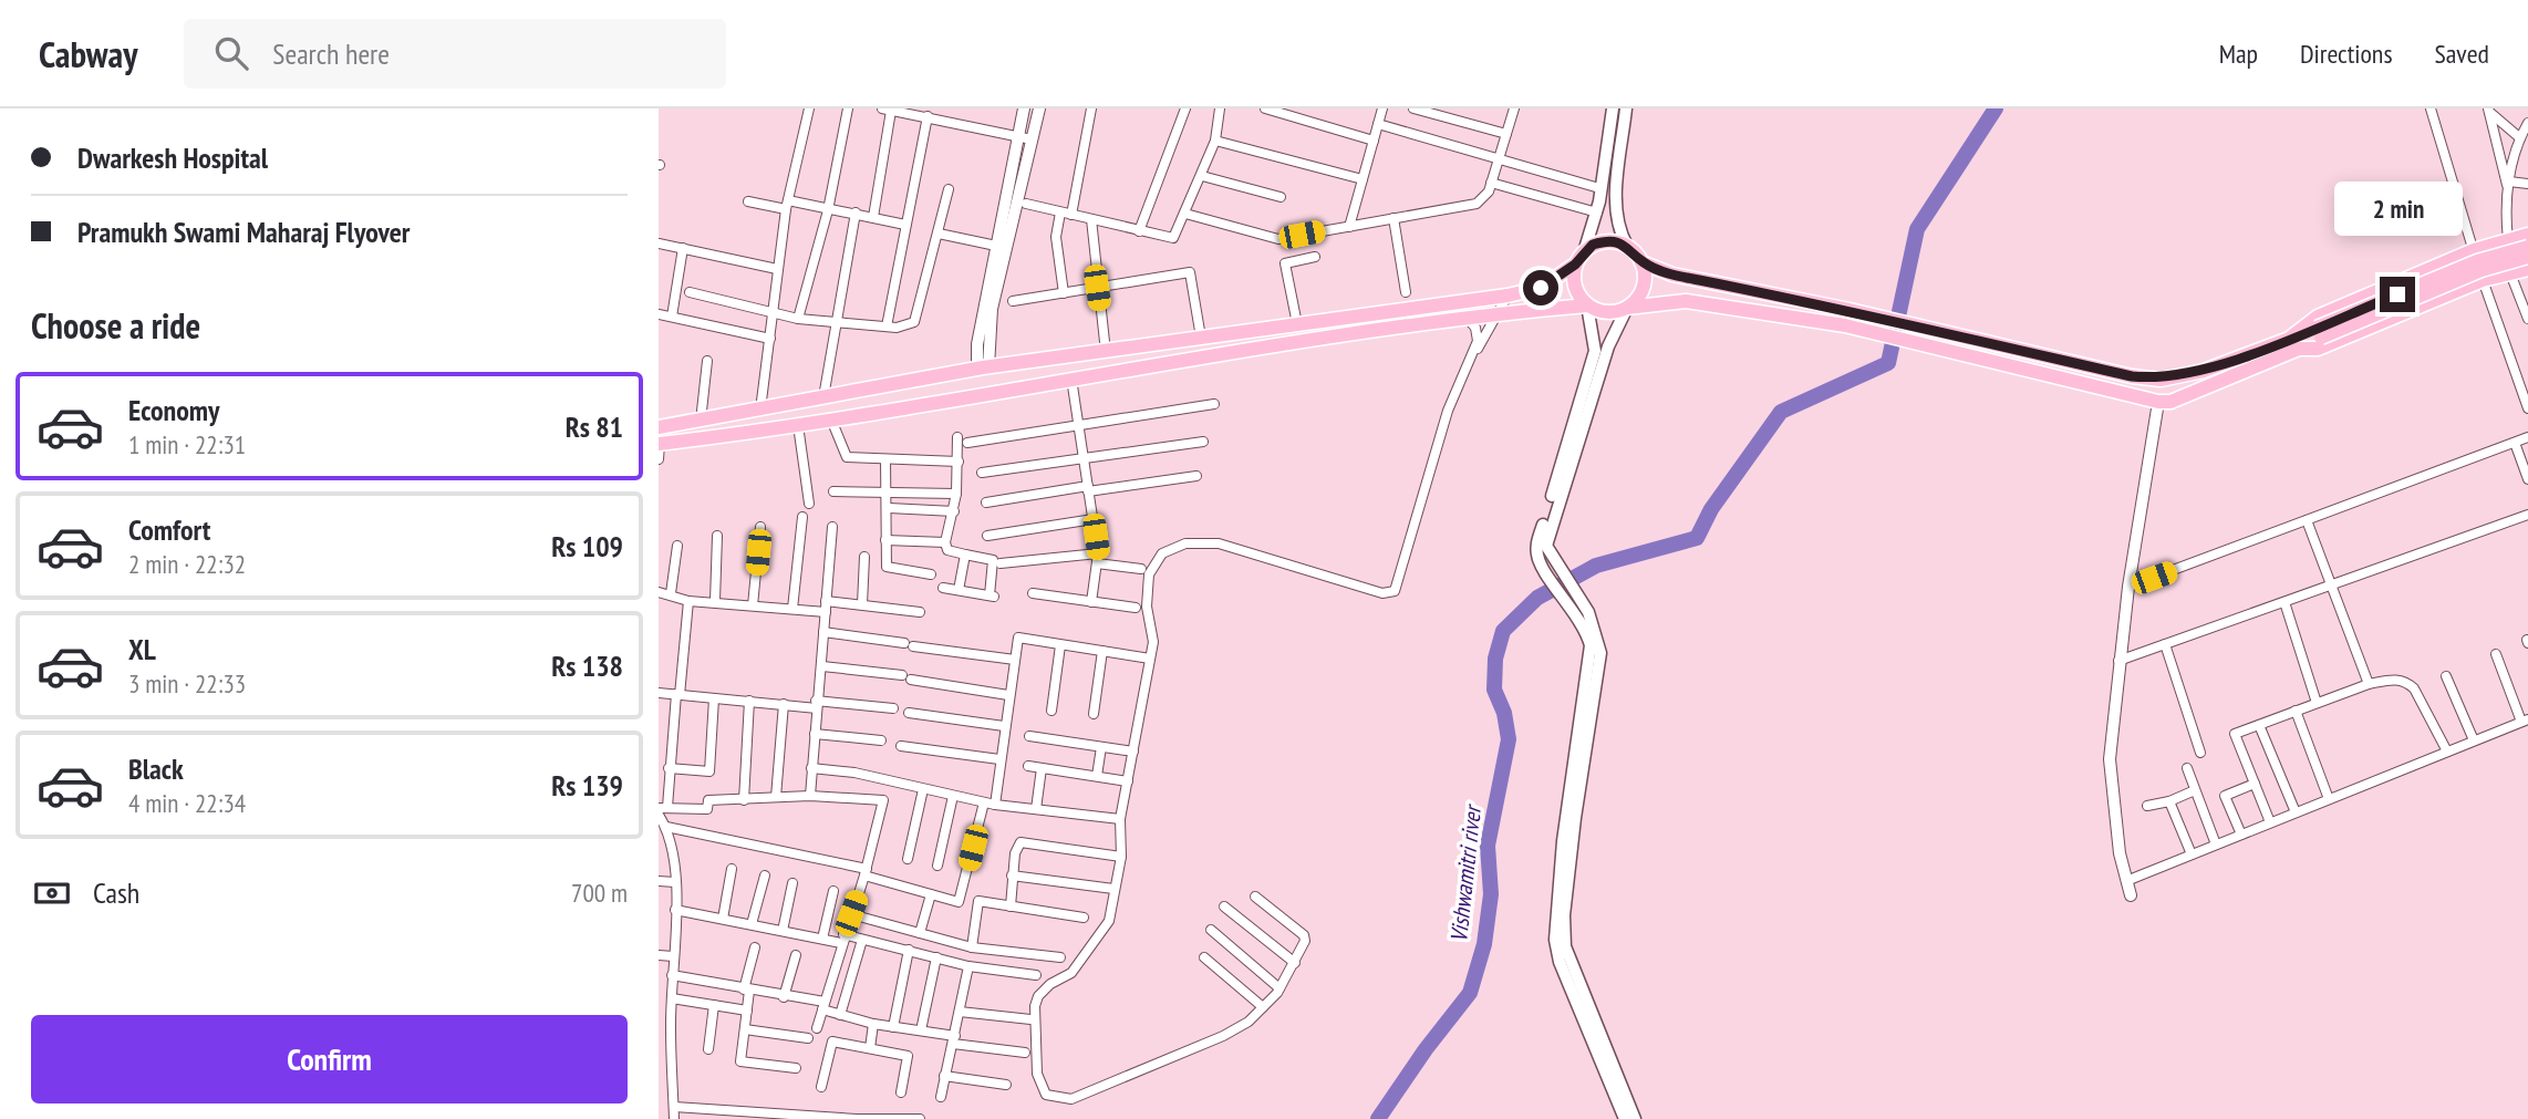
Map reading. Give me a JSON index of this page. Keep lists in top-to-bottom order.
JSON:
{
  "water": ["Vishwamitri river"],
  "page": {
    "header": "Cabway",
    "search": "Search here",
    "nav": ["Map", "Directions", "Saved"],
    "banner": ["Dwarkesh Hospital", "Pramukh Swami Maharaj Flyover"],
    "bubble": "2 min",
    "heading": "Choose a ride",
    "list": [
      {
        "name": "Economy",
        "note": "1 min · 22:31",
        "value": "Rs 81"
      },
      {
        "name": "Comfort",
        "note": "2 min · 22:32",
        "value": "Rs 109"
      },
      {
        "name": "XL",
        "note": "3 min · 22:33",
        "value": "Rs 138"
      },
      {
        "name": "Black",
        "note": "4 min · 22:34",
        "value": "Rs 139"
      }
    ],
    "pay": ["Cash", "700 m"],
    "buttons": "Confirm"
  }
}
